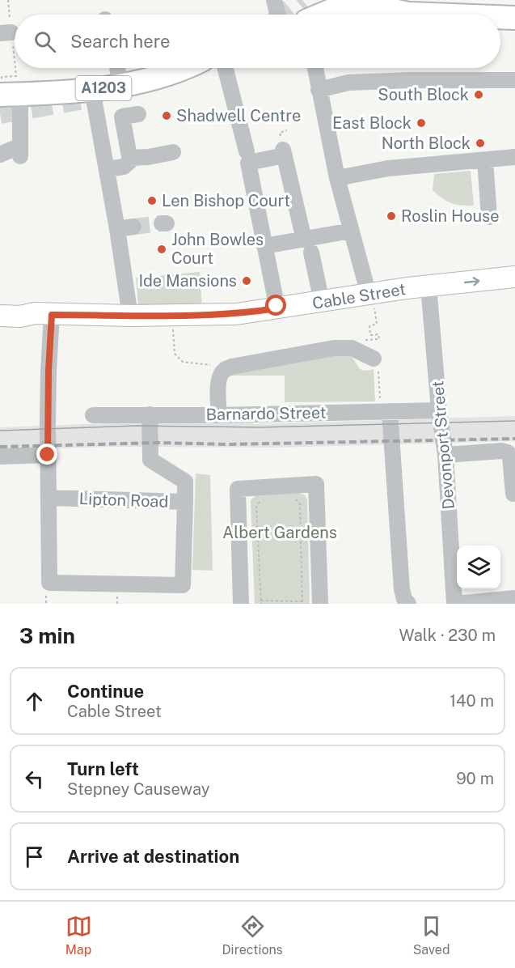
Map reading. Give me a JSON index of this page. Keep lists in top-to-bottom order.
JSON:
{
  "streets": {
    "highway": ["A1203"],
    "main road": ["Cable Street"],
    "street": ["Barnardo Street", "Devonport Street", "Lipton Road"]
  },
  "crossings": [
    ["Cable Street", "Devonport Street"],
    ["Barnardo Street", "Devonport Street"]
  ],
  "parks": ["Albert Gardens"],
  "places": [
    "South Block",
    "Shadwell Centre",
    "East Block",
    "North Block",
    "Len Bishop Court",
    "Roslin House",
    "John Bowles Court",
    "Ide Mansions"
  ],
  "page": {
    "search": "Search here",
    "heading": ["3 min", "Walk · 230 m"],
    "list": [
      ["Continue", "Cable Street", "140 m"],
      ["Turn left", "Stepney Causeway", "90 m"],
      "Arrive at destination"
    ],
    "nav": ["Map", "Directions", "Saved"]
  }
}
